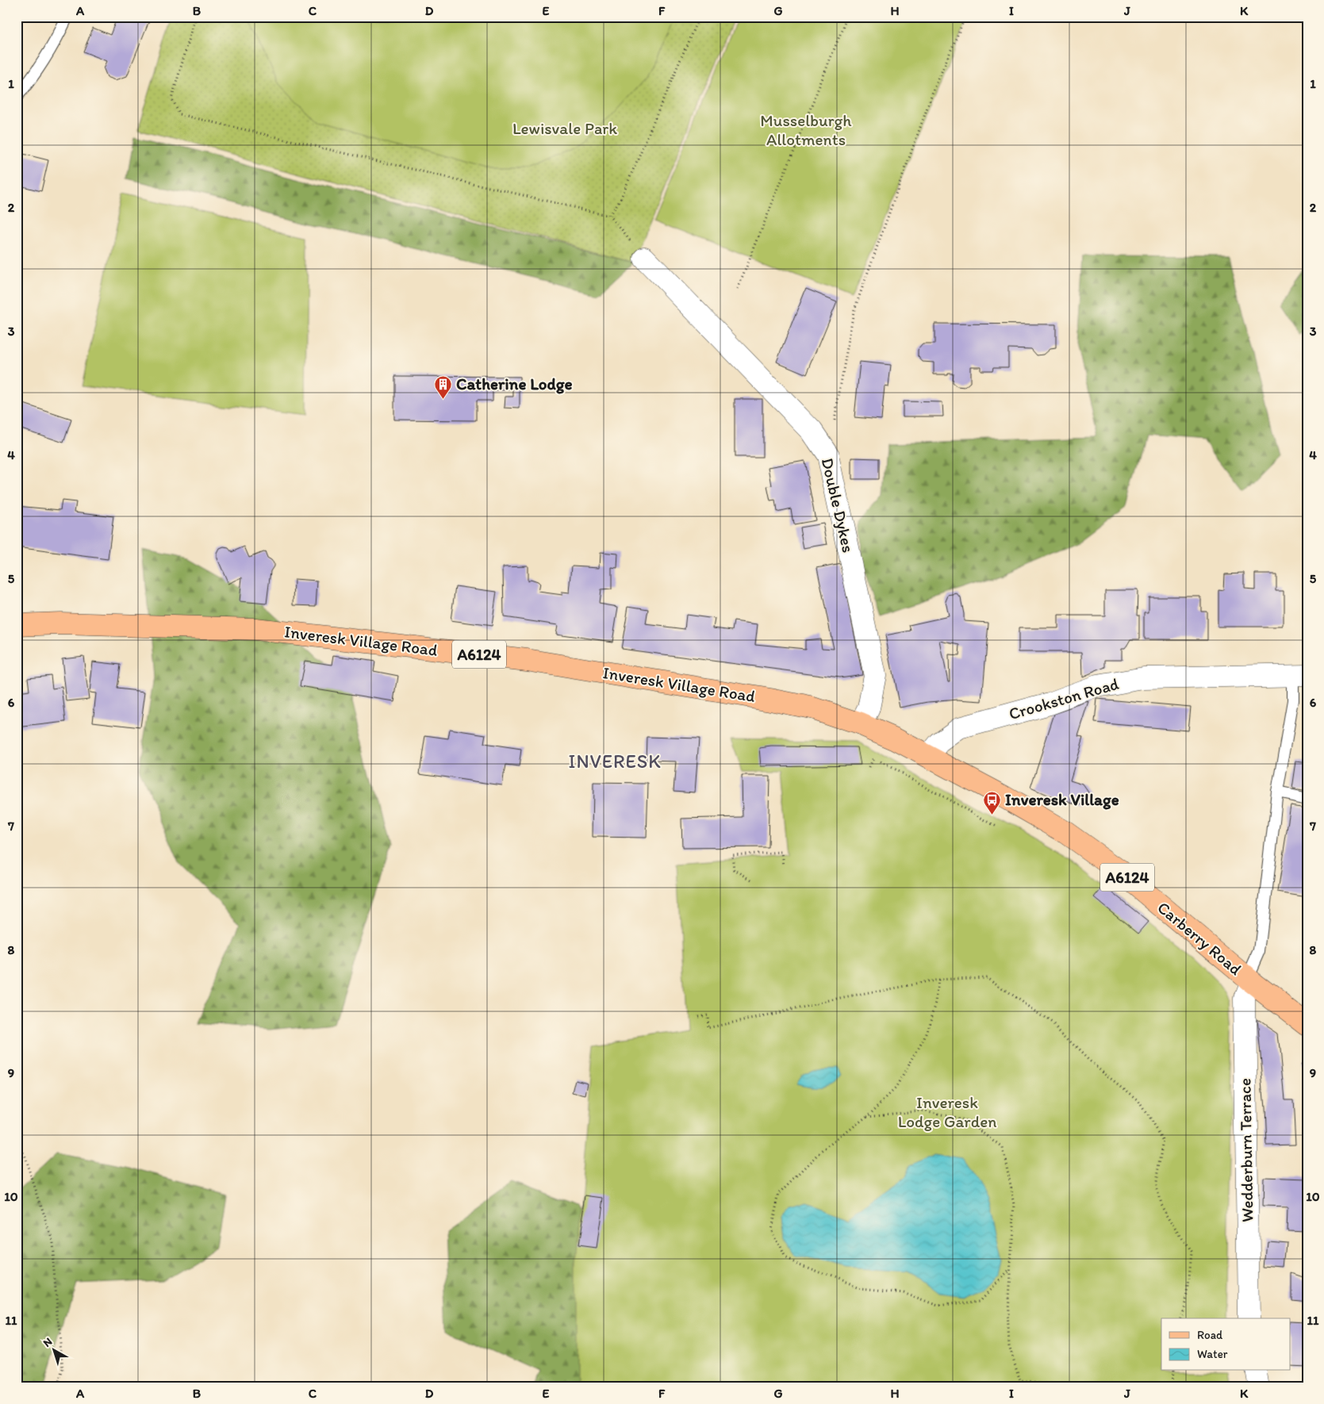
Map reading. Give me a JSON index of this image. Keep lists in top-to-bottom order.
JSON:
{
  "streets": {
    "main road": ["Inveresk Village Road", "A6124", "Carberry Road"],
    "street": ["Double Dykes", "Crookston Road", "Wedderburn Terrace"]
  },
  "crossings": [
    ["Double Dykes", "Inveresk Village Road"],
    ["Inveresk Village Road", "Crookston Road"],
    ["Inveresk Village Road", "Carberry Road"],
    ["Crookston Road", "Carberry Road"],
    ["Carberry Road", "Wedderburn Terrace"]
  ],
  "districts": ["INVERESK"],
  "parks": ["Musselburgh Allotments", "Lewisvale Park", "Inveresk Lodge Garden"],
  "places": {
    "building": ["Catherine Lodge"],
    "bus stop": ["Inveresk Village"]
  },
  "legend": ["Road", "Water"],
  "north": "top left",
  "grid": {
    "columns": [
      "A",
      "B",
      "C",
      "D",
      "E",
      "F",
      "G",
      "H",
      "I",
      "J",
      "K"
    ],
    "rows": [
      "1",
      "2",
      "3",
      "4",
      "5",
      "6",
      "7",
      "8",
      "9",
      "10",
      "11"
    ]
  }
}
